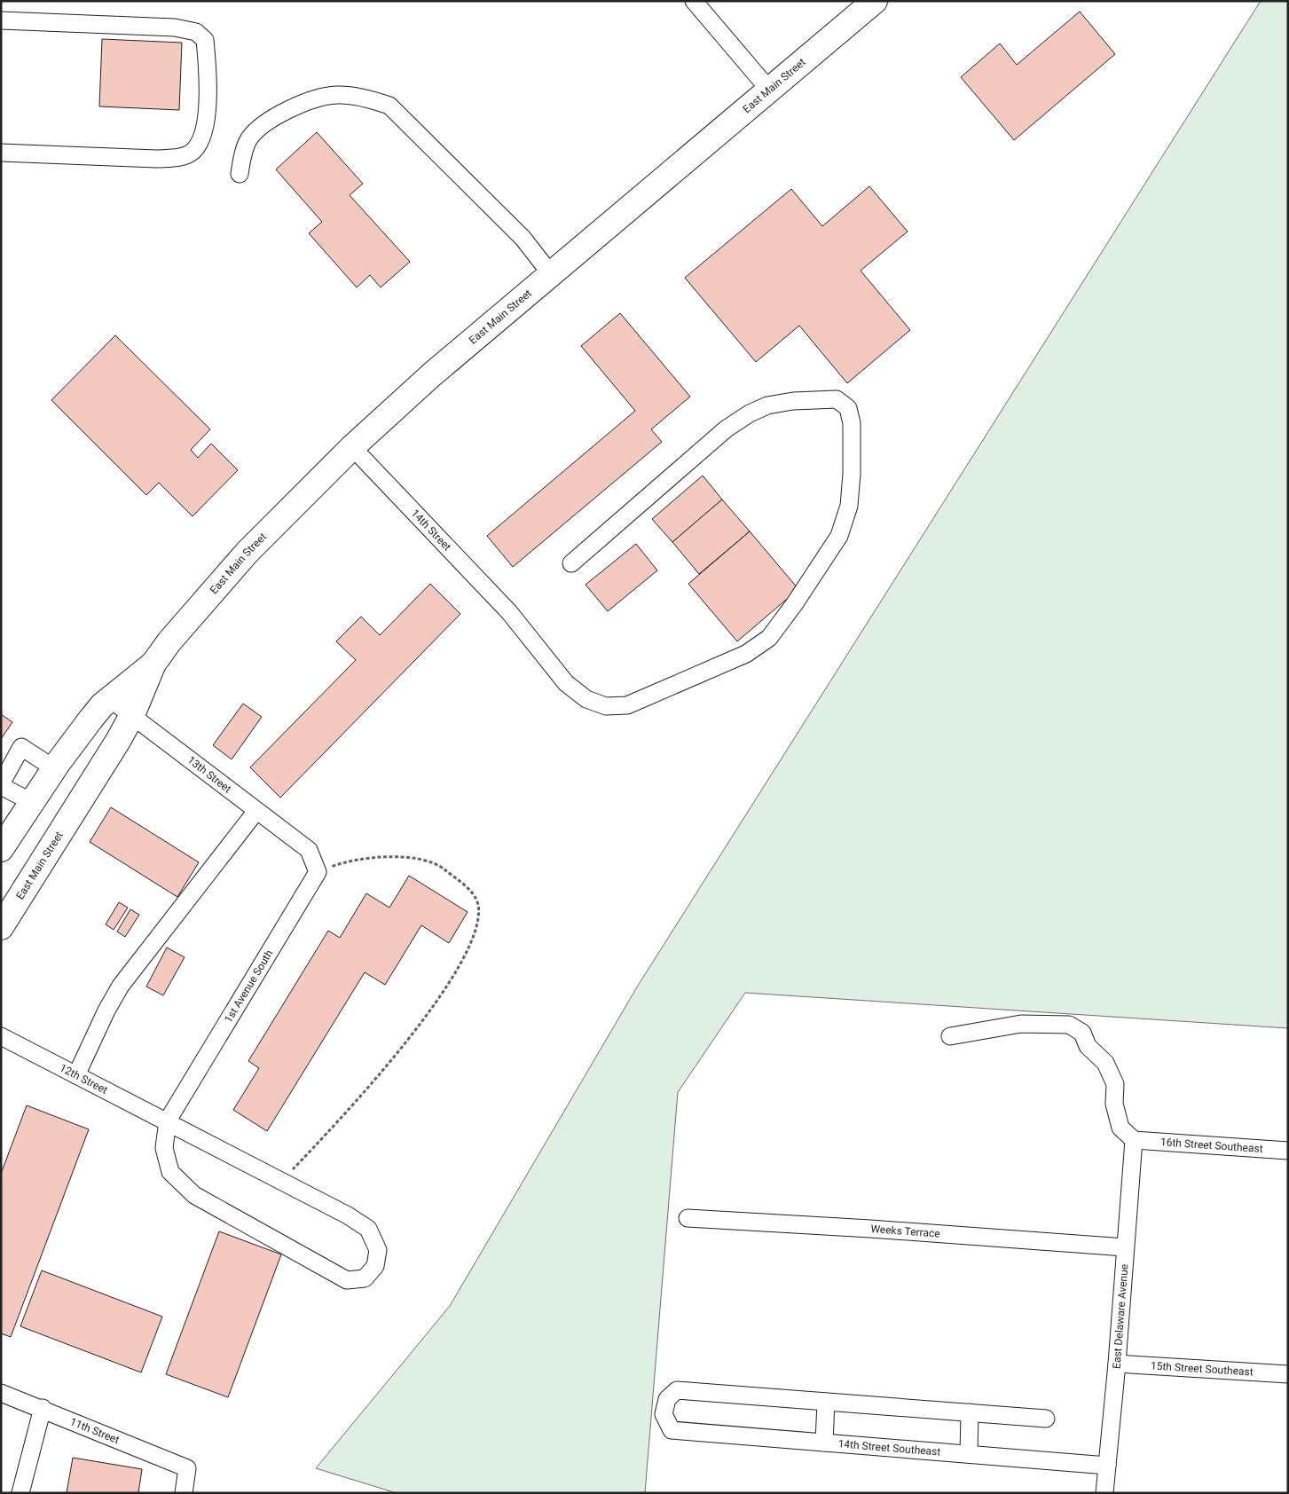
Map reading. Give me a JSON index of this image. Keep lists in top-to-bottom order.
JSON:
{
  "streets": {
    "highway": ["East Main Street"],
    "street": [
      "14th Street",
      "13th Street",
      "1st Avenue South",
      "12th Street",
      "16th Street Southeast",
      "Weeks Terrace",
      "East Delaware Avenue",
      "15th Street Southeast",
      "11th Street",
      "14th Street Southeast"
    ]
  },
  "crossings": [
    ["East Main Street", "14th Street"],
    ["East Main Street", "13th Street"],
    ["13th Street", "1st Avenue South"],
    ["1st Avenue South", "12th Street"],
    ["16th Street Southeast", "East Delaware Avenue"],
    ["Weeks Terrace", "East Delaware Avenue"],
    ["East Delaware Avenue", "15th Street Southeast"],
    ["East Delaware Avenue", "14th Street Southeast"]
  ]
}
